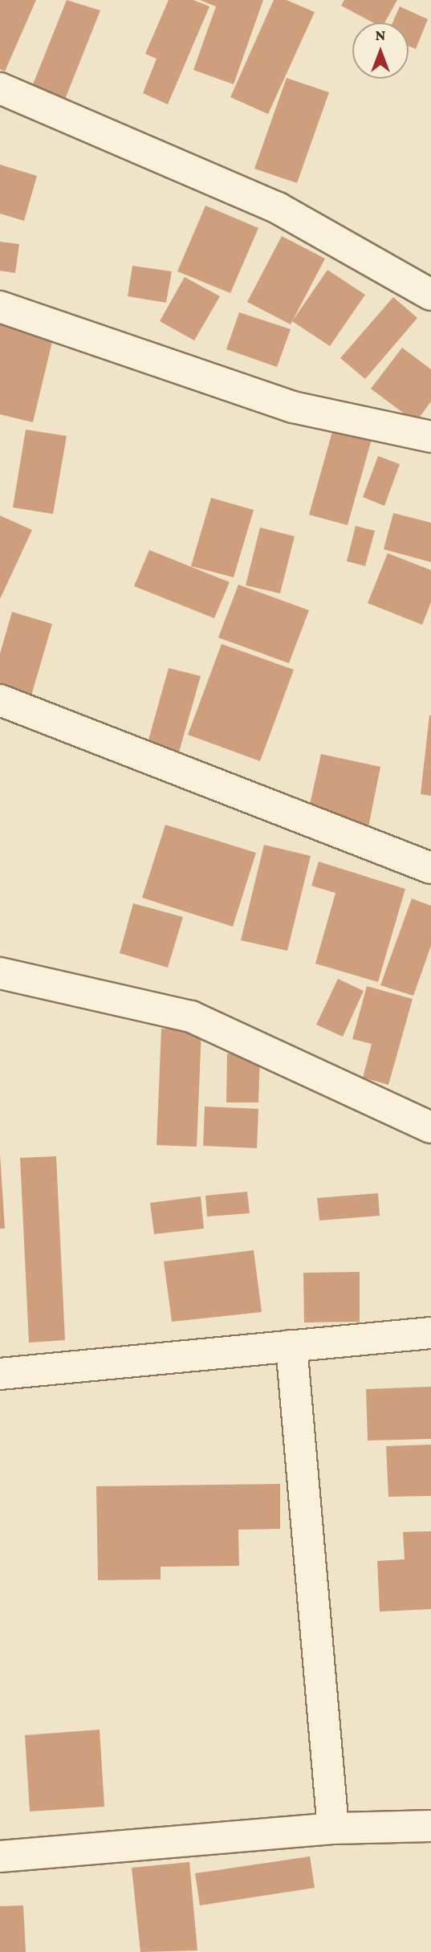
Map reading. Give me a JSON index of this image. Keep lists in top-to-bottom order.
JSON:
{
  "north": "top"
}
